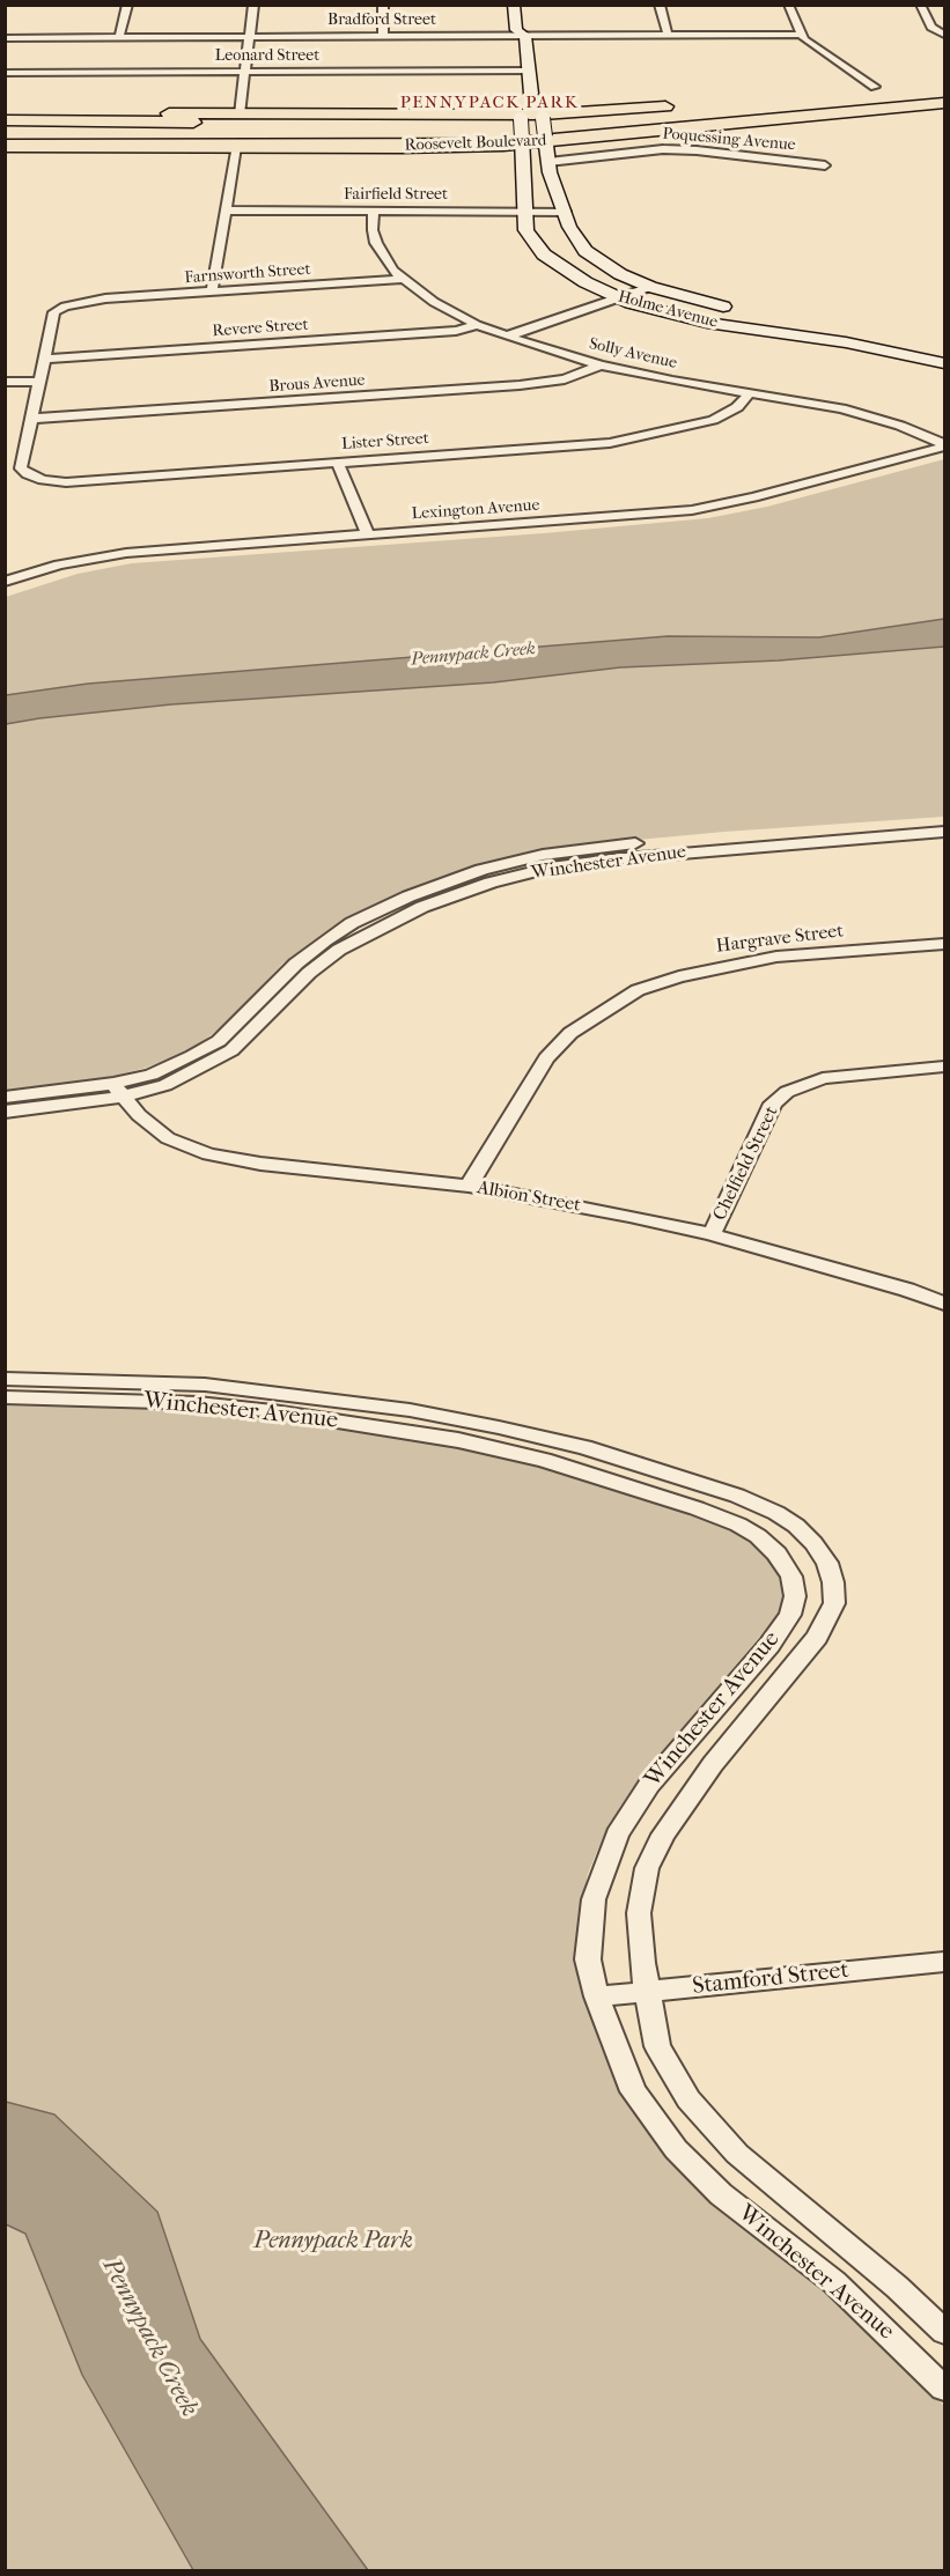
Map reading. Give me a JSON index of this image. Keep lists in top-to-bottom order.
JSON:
{
  "streets": {
    "highway": ["Roosevelt Boulevard"],
    "main road": ["Holme Avenue"],
    "street": [
      "Bradford Street",
      "Leonard Street",
      "Poquessing Avenue",
      "Fairfield Street",
      "Farnsworth Street",
      "Revere Street",
      "Solly Avenue",
      "Brous Avenue",
      "Lister Street",
      "Lexington Avenue",
      "Winchester Avenue",
      "Hargrave Street",
      "Chelfield Street",
      "Albion Street",
      "Stamford Street"
    ]
  },
  "crossings": [
    ["Roosevelt Boulevard", "Holme Avenue"],
    ["Fairfield Street", "Holme Avenue"],
    ["Fairfield Street", "Solly Avenue"],
    ["Farnsworth Street", "Revere Street"],
    ["Farnsworth Street", "Solly Avenue"],
    ["Revere Street", "Solly Avenue"],
    ["Solly Avenue", "Brous Avenue"],
    ["Solly Avenue", "Lister Street"],
    ["Solly Avenue", "Lexington Avenue"],
    ["Brous Avenue", "Lister Street"],
    ["Winchester Avenue", "Albion Street"],
    ["Winchester Avenue", "Stamford Street"],
    ["Hargrave Street", "Albion Street"],
    ["Chelfield Street", "Albion Street"]
  ],
  "districts": ["PENNYPACK PARK"],
  "water": ["Pennypack Creek"],
  "parks": ["Pennypack Park"]
}
